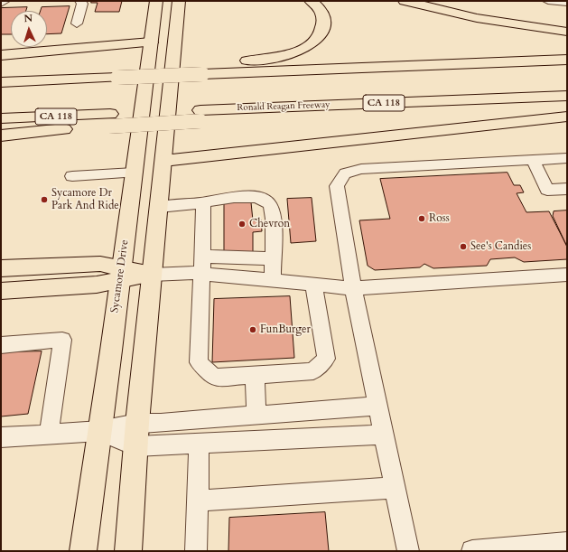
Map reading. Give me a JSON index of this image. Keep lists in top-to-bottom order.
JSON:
{
  "streets": {
    "main road": ["CA 118", "Sycamore Drive"]
  },
  "places": [
    "Sycamore Dr Park And Ride",
    "Ross",
    "Chevron",
    "See's Candies",
    "FunBurger"
  ],
  "north": "top"
}
